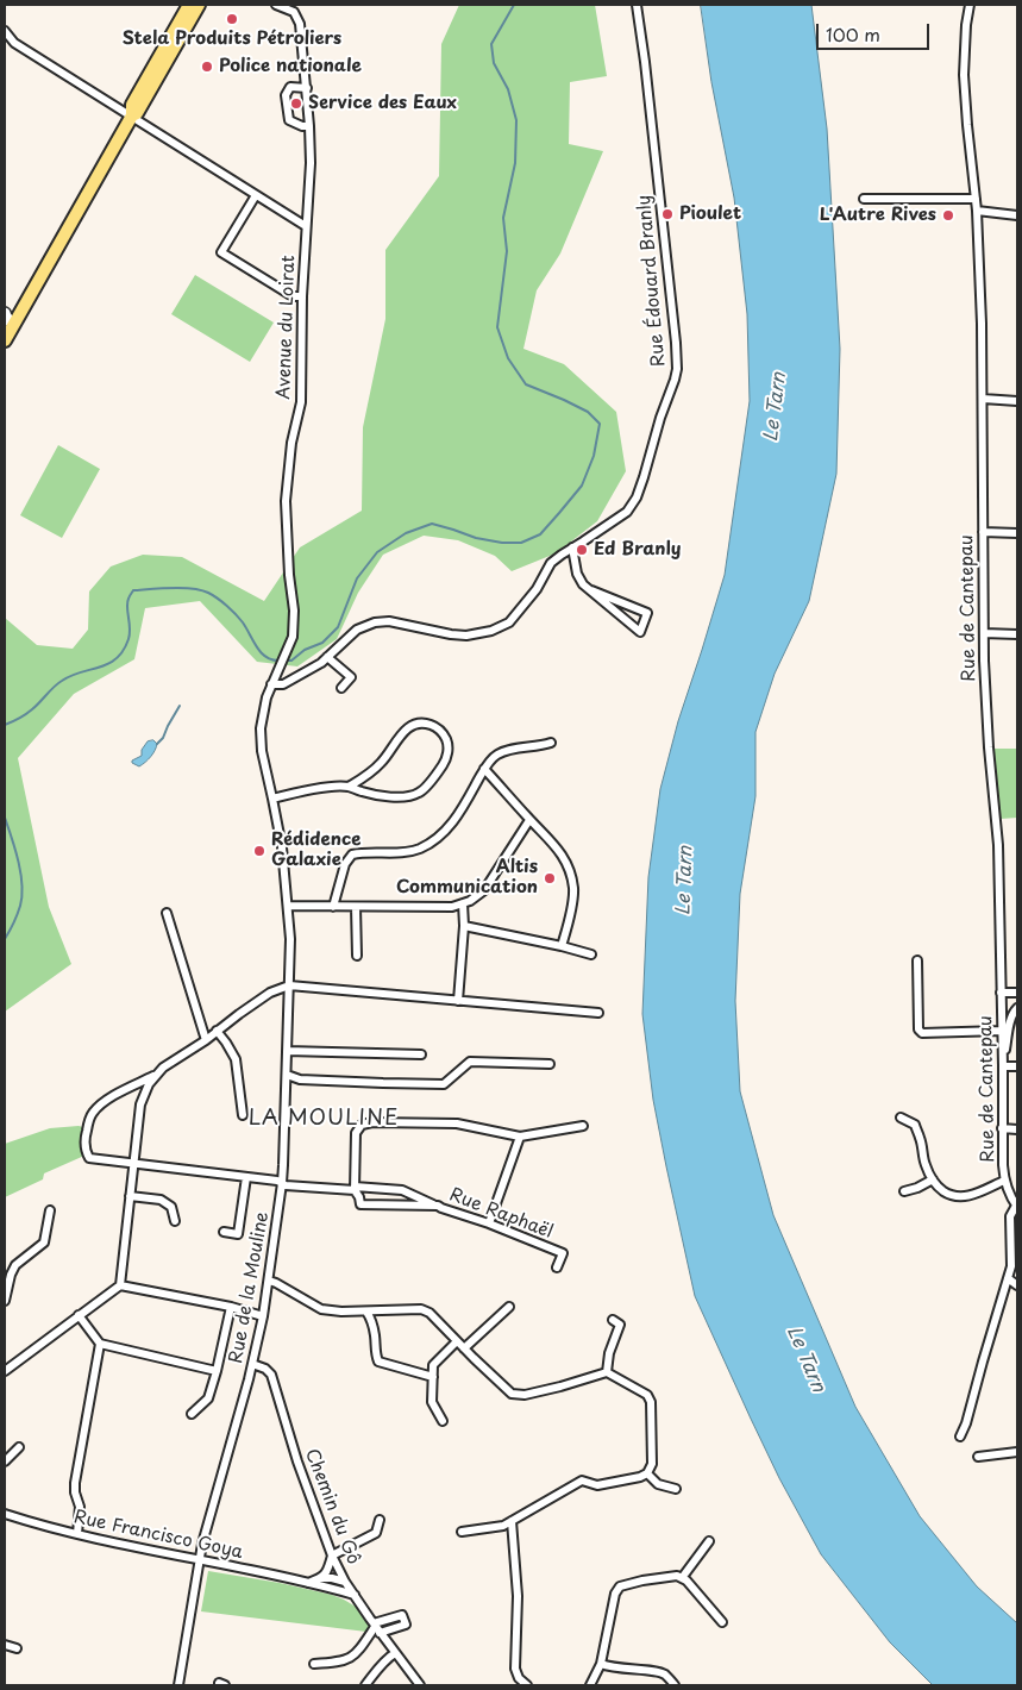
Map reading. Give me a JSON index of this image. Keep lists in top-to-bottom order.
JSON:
{
  "streets": {
    "street": [
      "Rue Édouard Branly",
      "Avenue du Loirat",
      "Rue de Cantepau",
      "Rue Raphaël",
      "Rue de la Mouline",
      "Chemin du Gô",
      "Rue Francisco Goya"
    ]
  },
  "crossings": [
    ["Rue Édouard Branly", "Rue de la Mouline"],
    ["Avenue du Loirat", "Rue de la Mouline"],
    ["Rue de la Mouline", "Chemin du Gô"],
    ["Rue de la Mouline", "Rue Francisco Goya"],
    ["Chemin du Gô", "Rue Francisco Goya"]
  ],
  "districts": ["LA MOULINE"],
  "water": ["Le Tarn"],
  "places": [
    "Stela Produits Pétroliers",
    "Police nationale",
    "Service des Eaux",
    "Pioulet",
    "L'Autre Rives",
    "Ed Branly",
    "Rédidence Galaxie",
    "Altis Communication"
  ],
  "scale_bar": "100 m"
}
